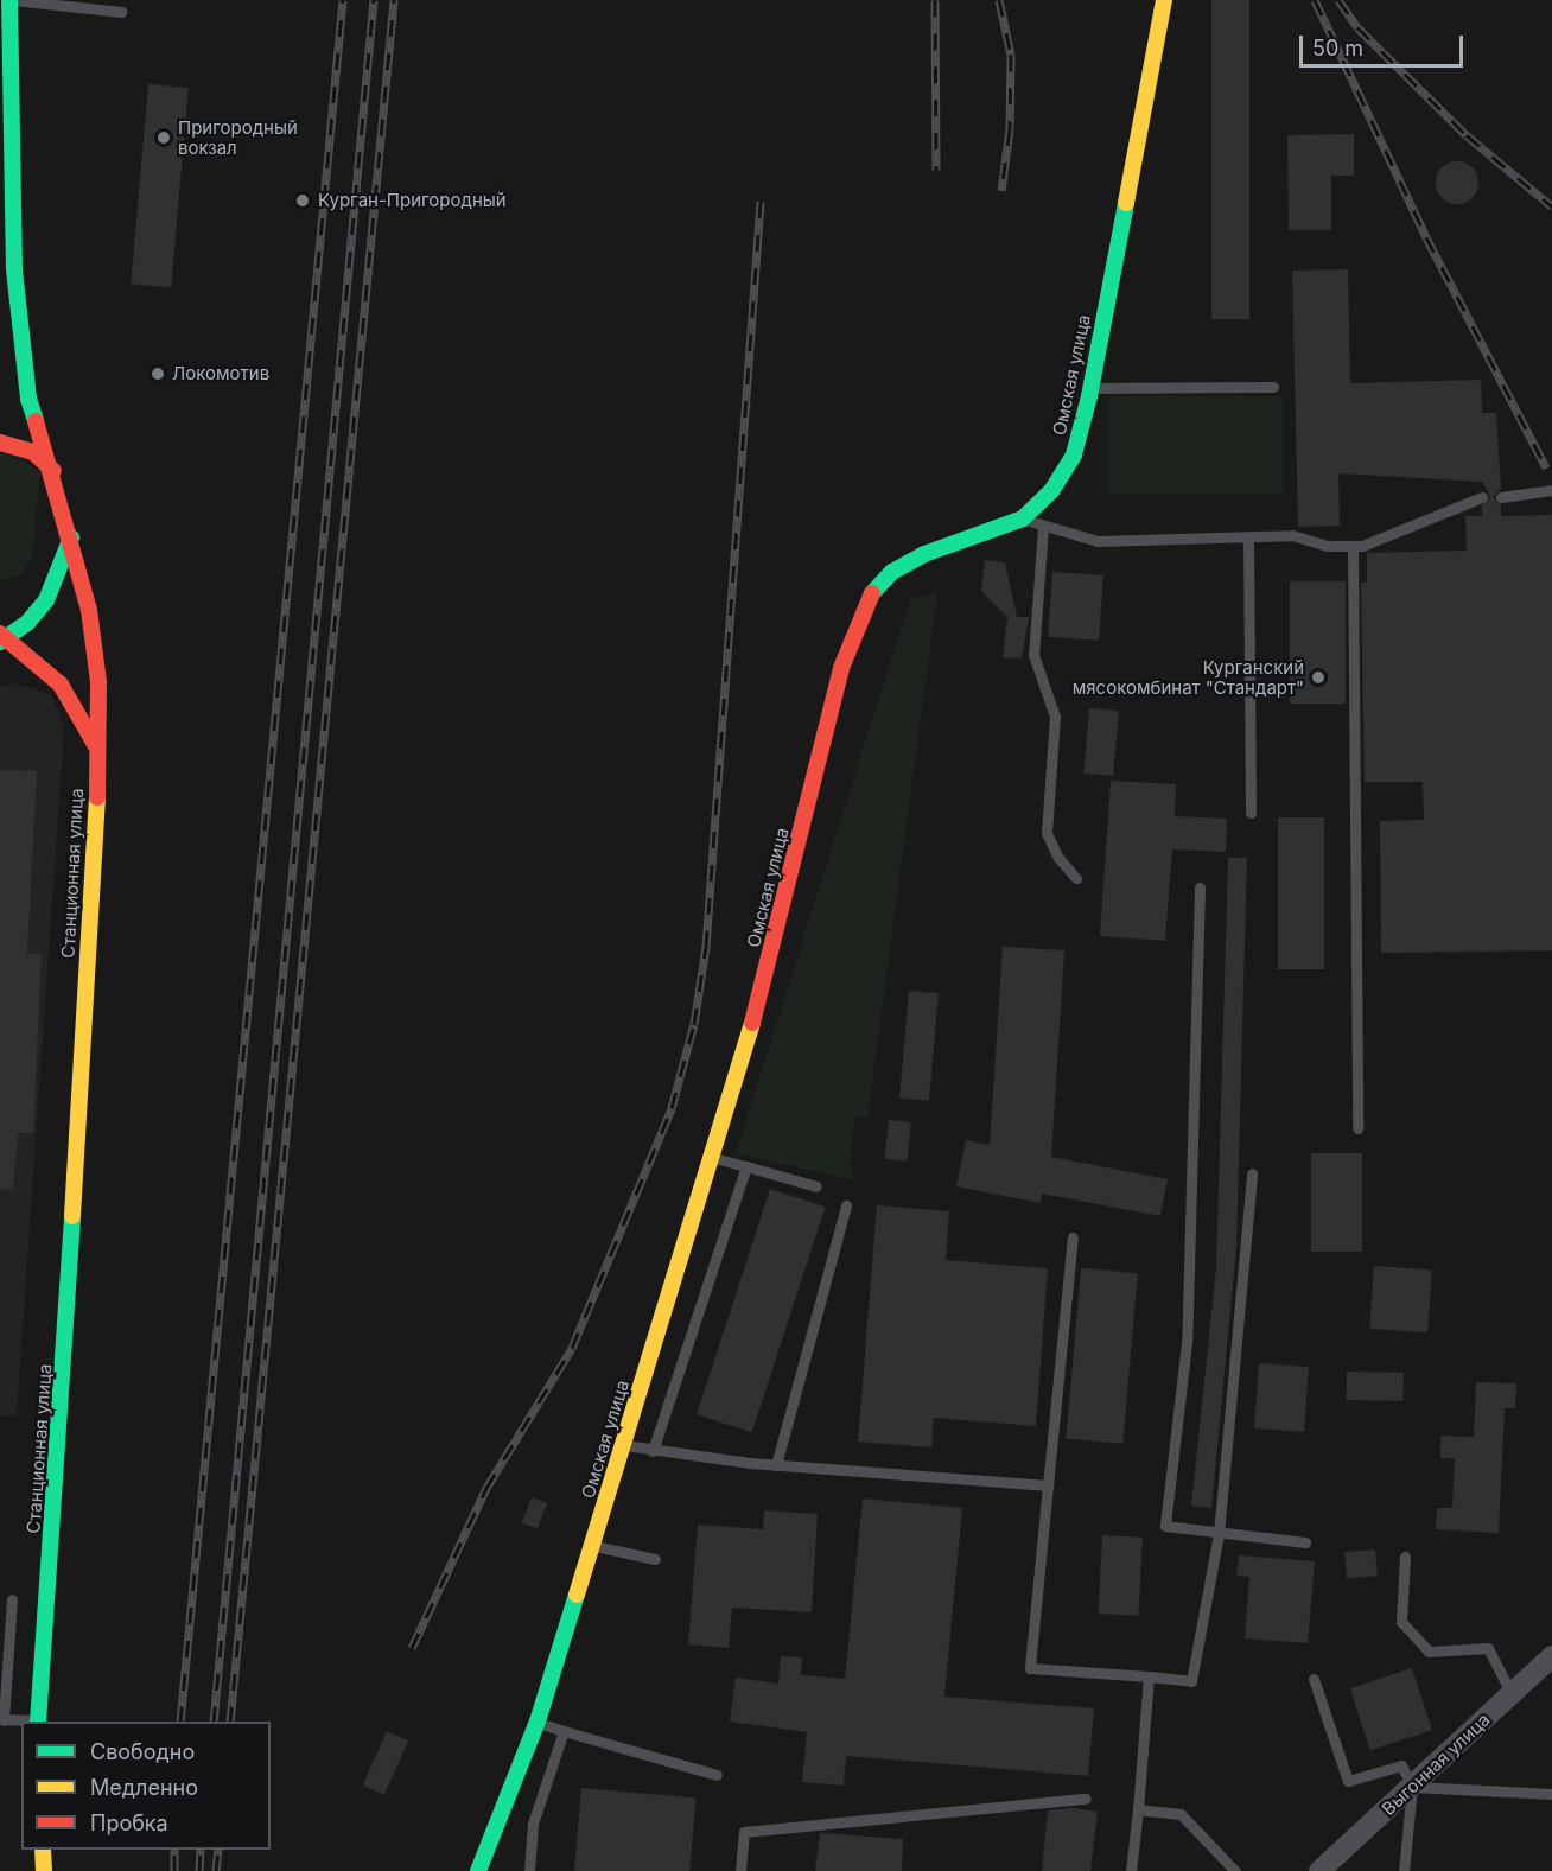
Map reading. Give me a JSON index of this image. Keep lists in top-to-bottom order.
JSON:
{
  "streets": {
    "main road": ["Омская улица", "Станционная улица"],
    "street": ["Выгонная улица"]
  },
  "places": [
    "Пригородный вокзал",
    "Курган-Пригородный",
    "Локомотив",
    "Курганский мясокомбинат \"Стандарт\""
  ],
  "legend": ["Свободно", "Медленно", "Пробка"],
  "scale_bar": "50 m"
}
